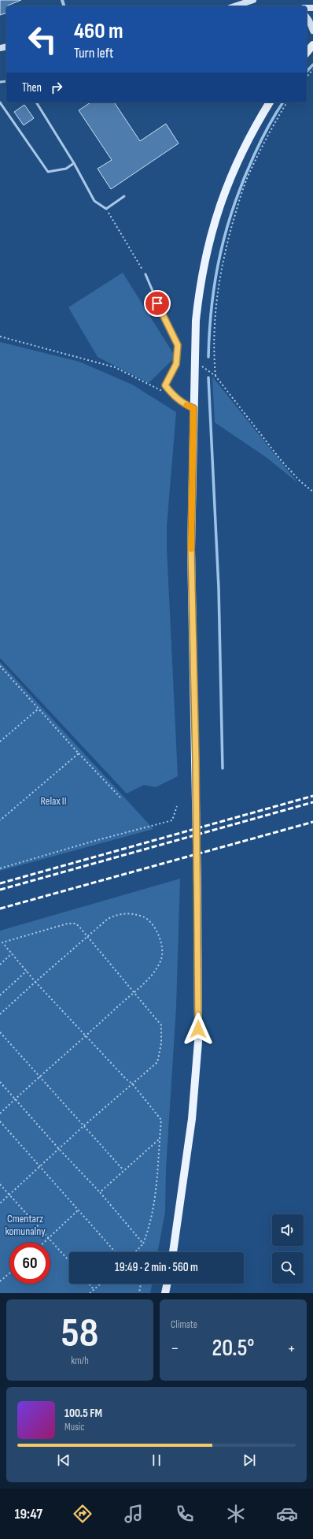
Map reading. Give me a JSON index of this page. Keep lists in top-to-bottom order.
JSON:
{
  "parks": ["Relax II", "Cmentarz komunalny"],
  "page": {
    "turn": ["460 m", "Turn left"],
    "then": "Then",
    "limit": "60",
    "trip": "19:49 · 2 min · 560 m",
    "tile": [
      ["58", "km/h"],
      "Climate"
    ],
    "heat": ["−", "20.5°", "+"],
    "song": ["100.5 FM", "Music"],
    "tabs": "19:47"
  }
}
